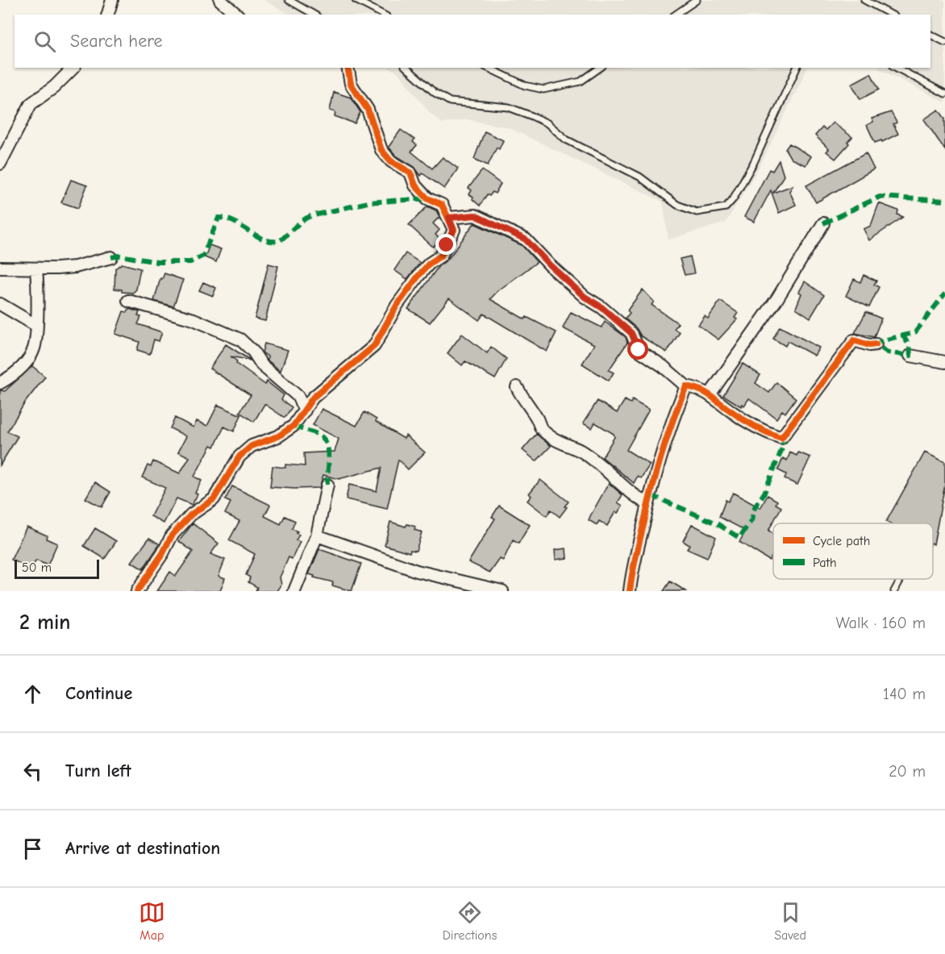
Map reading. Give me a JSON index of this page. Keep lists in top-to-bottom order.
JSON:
{
  "legend": ["Cycle path", "Path"],
  "scale_bar": "50 m",
  "page": {
    "search": "Search here",
    "scale": "50 m",
    "heading": ["2 min", "Walk · 160 m"],
    "list": [
      ["Continue", "140 m"],
      ["Turn left", "20 m"],
      "Arrive at destination"
    ],
    "nav": ["Map", "Directions", "Saved"]
  }
}
